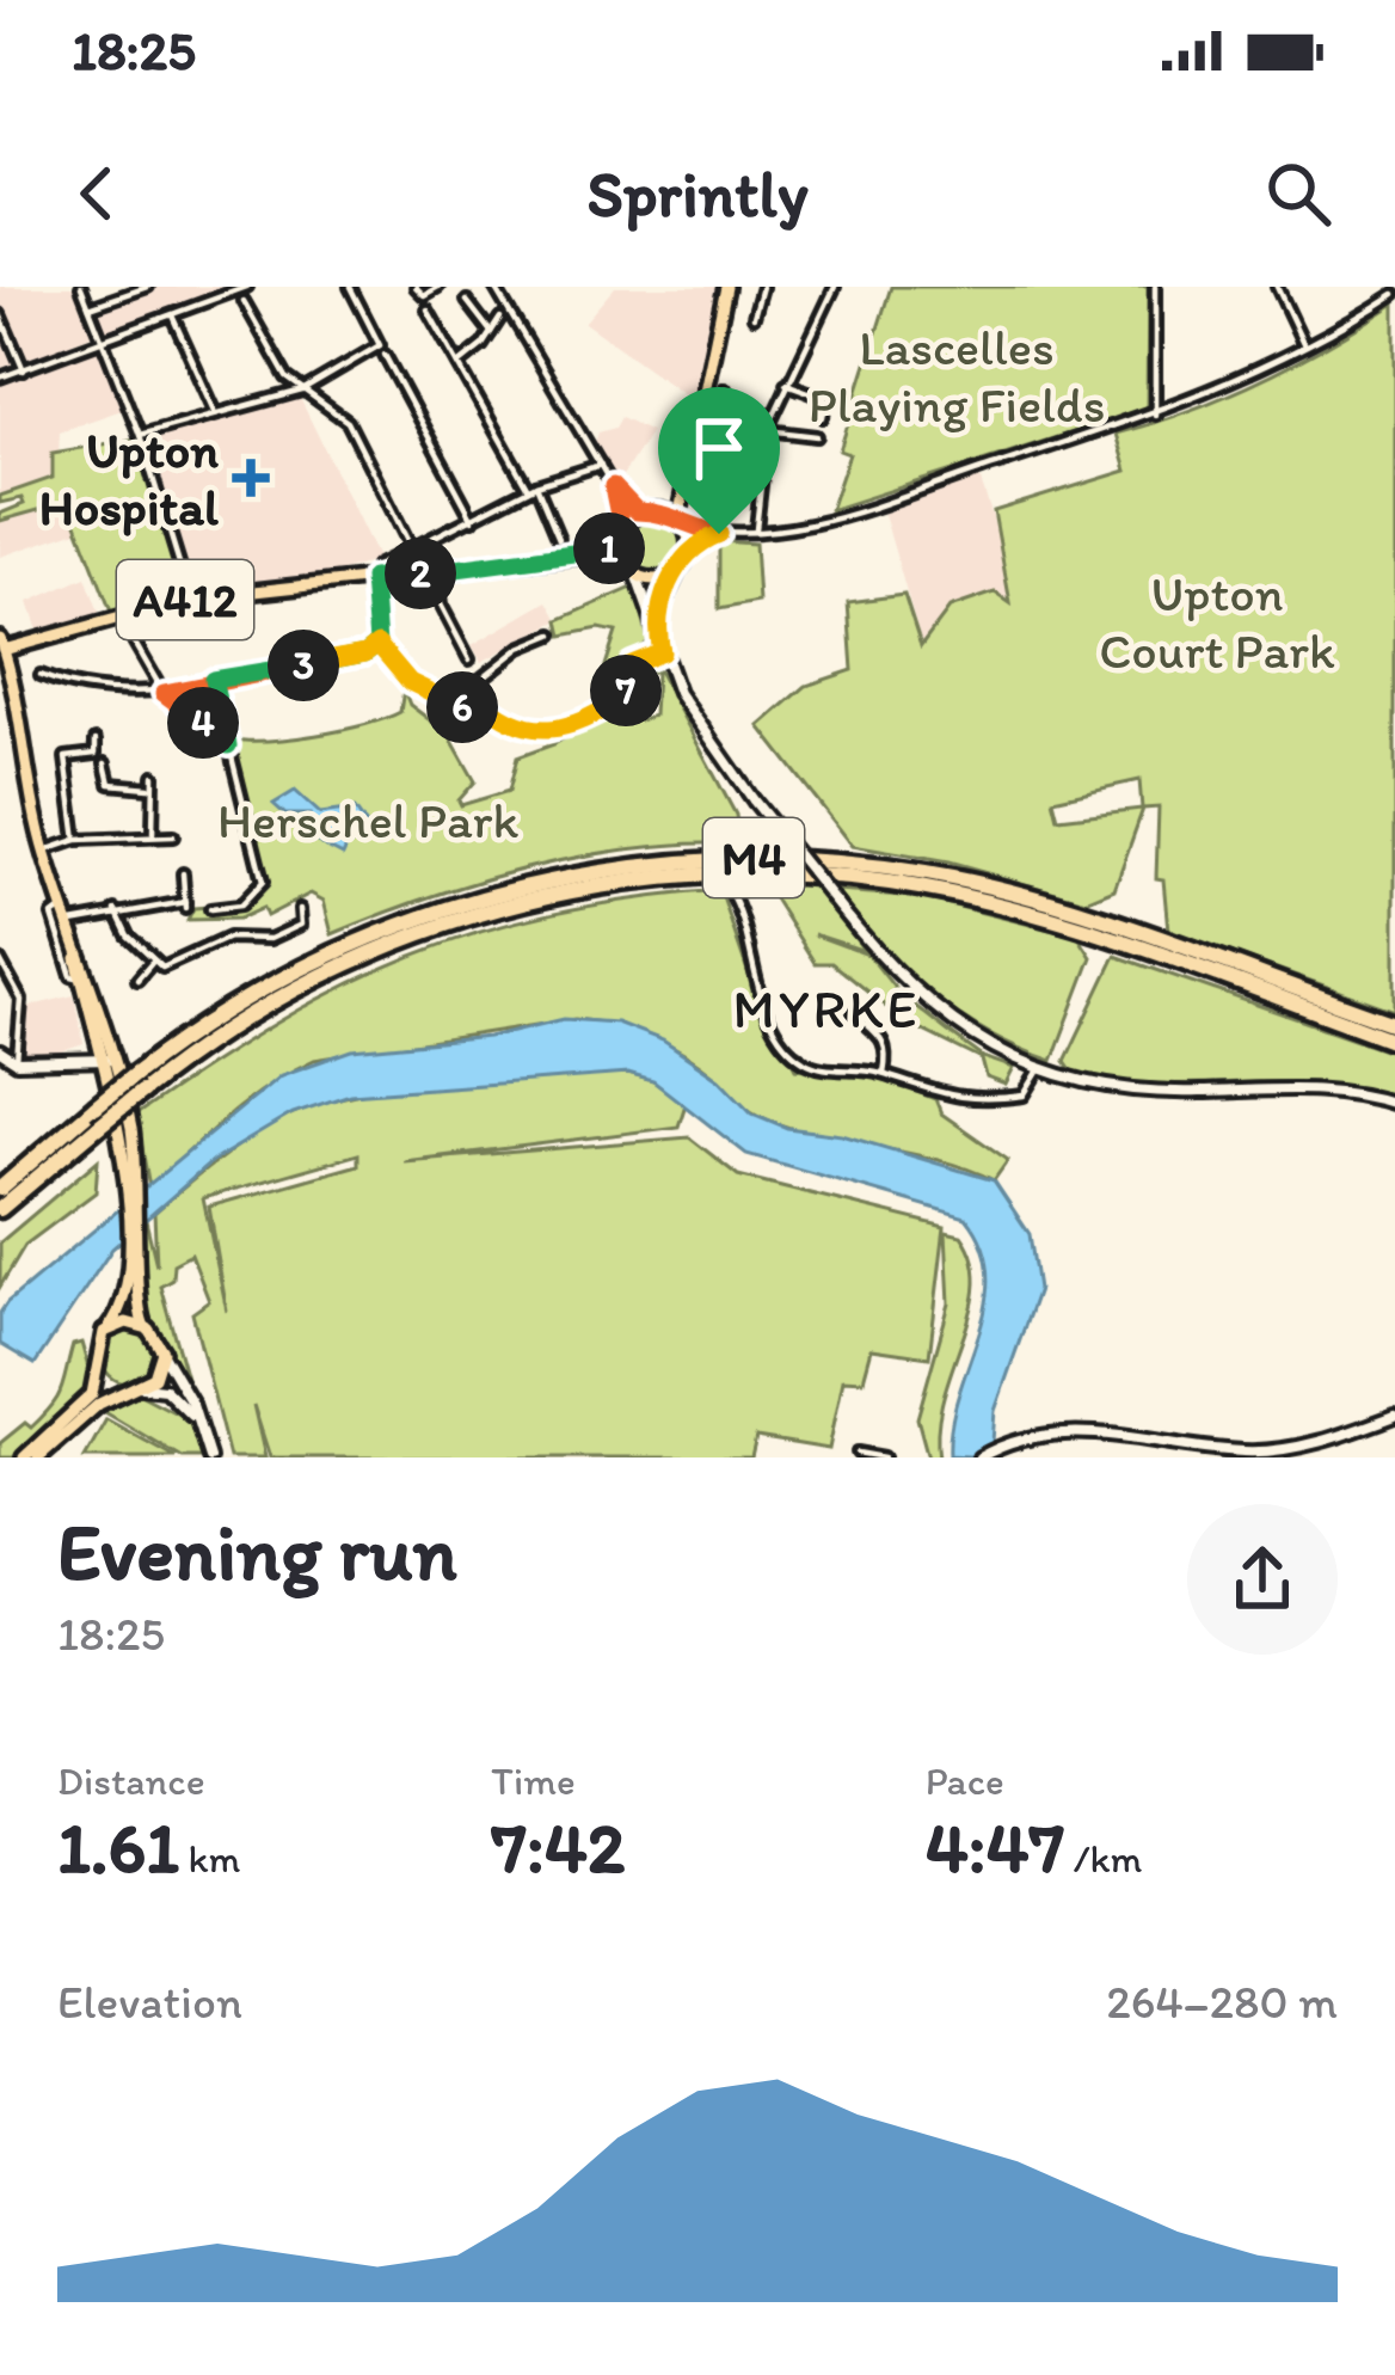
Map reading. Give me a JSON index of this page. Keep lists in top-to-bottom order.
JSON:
{
  "streets": {
    "highway": ["M4"],
    "main road": ["A412"]
  },
  "districts": ["MYRKE"],
  "parks": ["Lascelles Playing Fields", "Upton Court Park", "Herschel Park"],
  "places": {
    "health": ["Upton Hospital"]
  },
  "page": {
    "status": "18:25",
    "header": "Sprintly",
    "pins": [
      "1",
      "2",
      "3",
      "7",
      "6",
      "4"
    ],
    "heading": ["Evening run", "18:25"],
    "stats": [
      ["Distance", "1.61 km"],
      ["Time", "7:42"],
      ["Pace", "4:47 /km"]
    ],
    "chart": ["Elevation", "264–280 m"]
  }
}
